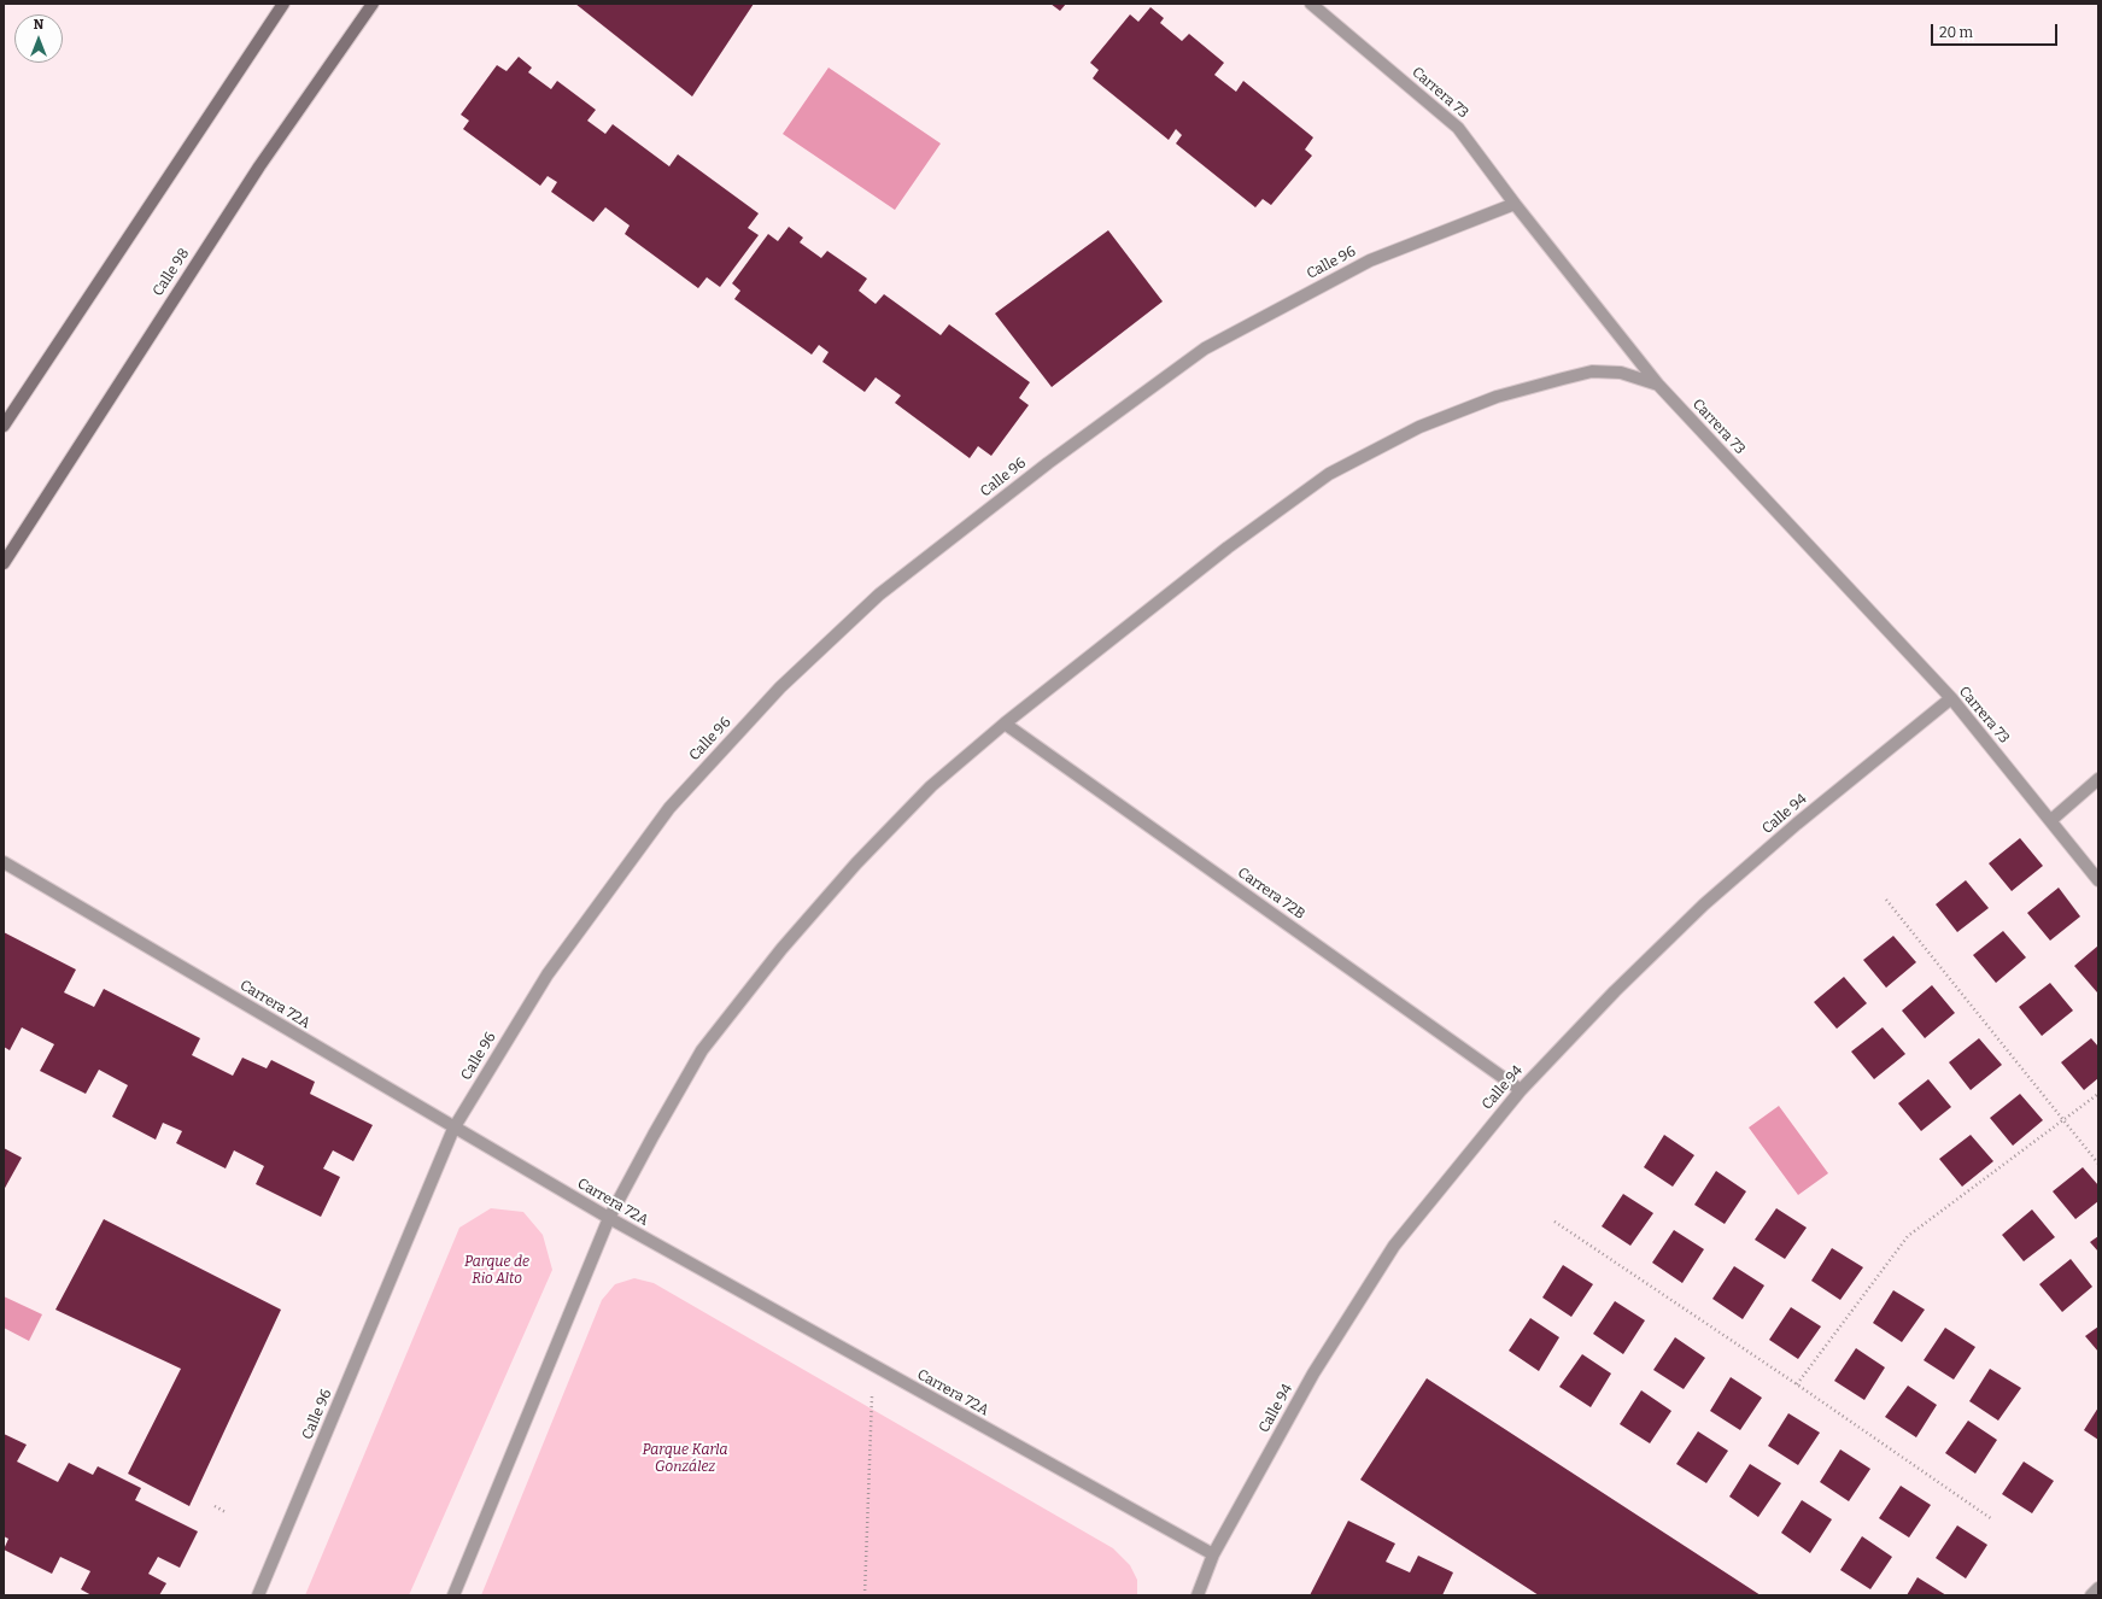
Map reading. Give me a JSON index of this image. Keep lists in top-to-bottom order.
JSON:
{
  "streets": {
    "street": [
      "Carrera 73",
      "Calle 96",
      "Calle 98",
      "Calle 94",
      "Carrera 72B",
      "Carrera 72A"
    ]
  },
  "crossings": [
    ["Carrera 73", "Calle 96"],
    ["Carrera 73", "Calle 94"],
    ["Calle 96", "Carrera 72A"],
    ["Calle 94", "Carrera 72B"],
    ["Calle 94", "Carrera 72A"]
  ],
  "parks": ["Parque de Rio Alto", "Parque Karla González"],
  "scale_bar": "20 m",
  "north": "top"
}
